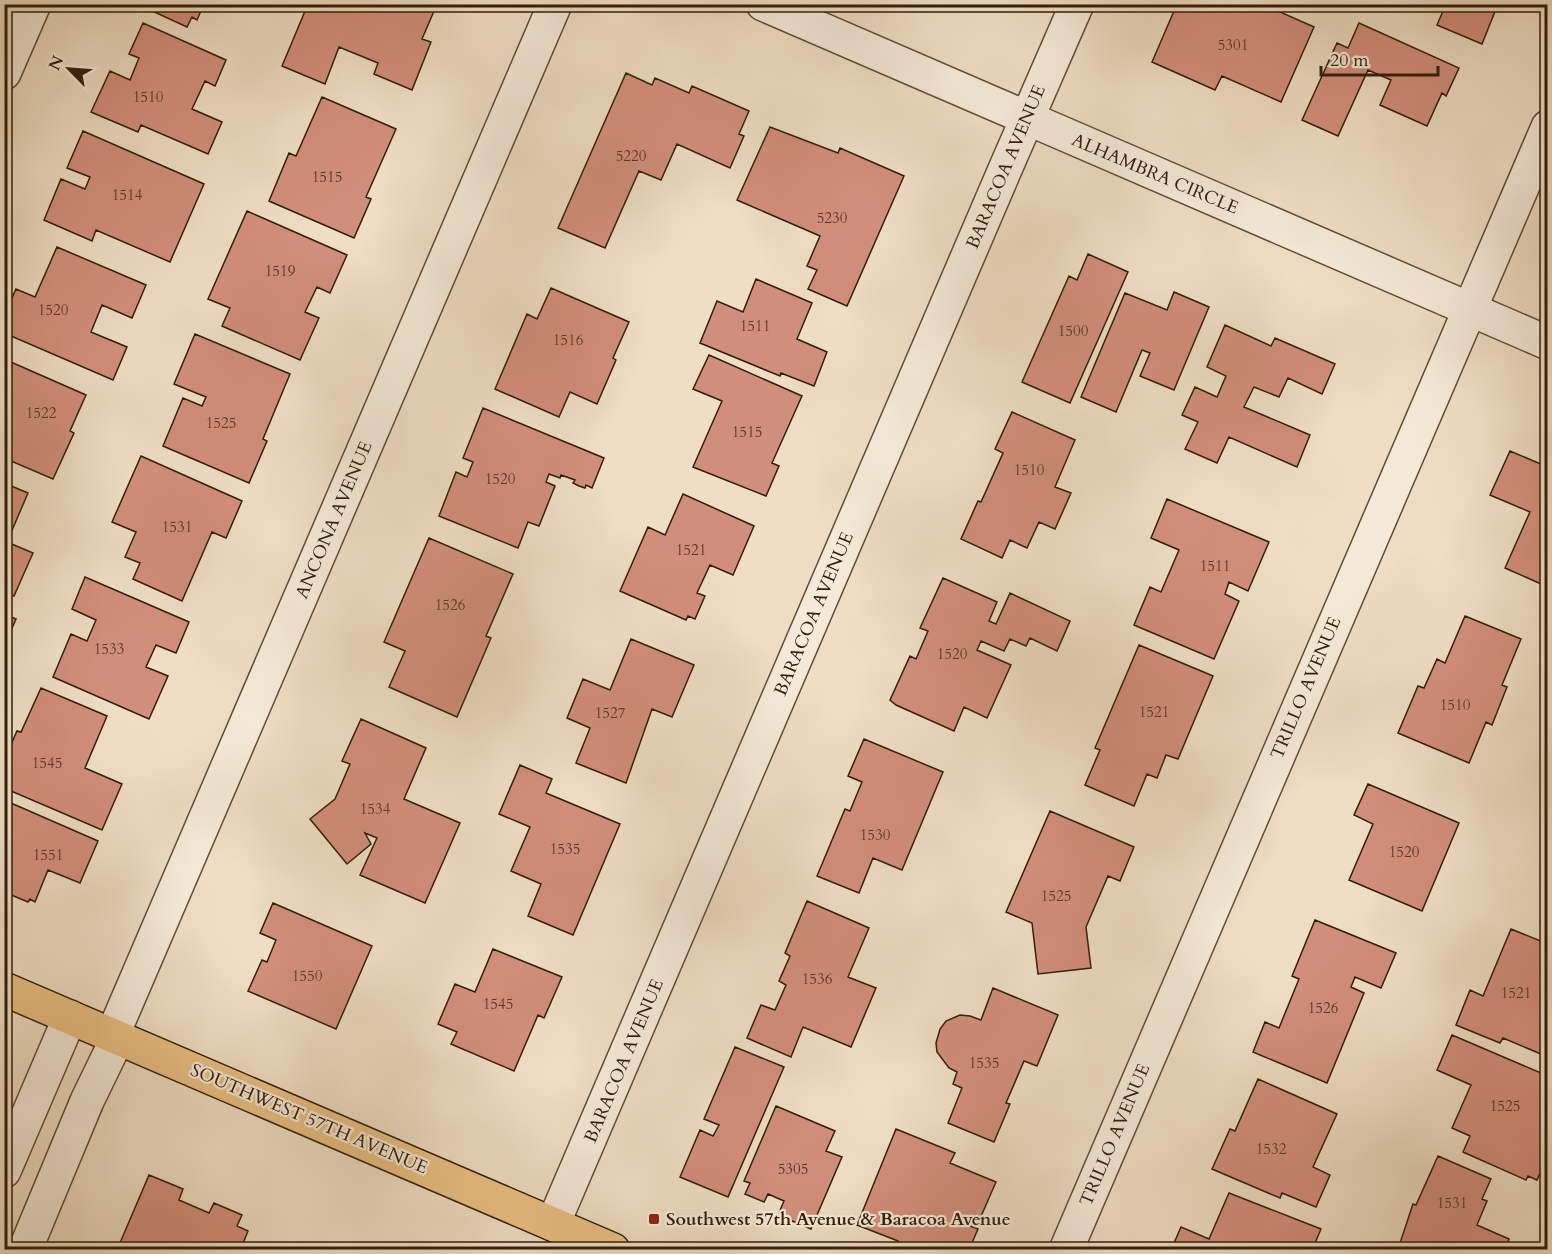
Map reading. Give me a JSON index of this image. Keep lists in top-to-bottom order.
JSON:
{
  "streets": {
    "main road": ["SOUTHWEST 57TH AVENUE"],
    "street": [
      "BARACOA AVENUE",
      "ALHAMBRA CIRCLE",
      "ANCONA AVENUE",
      "TRILLO AVENUE"
    ]
  },
  "crossings": [
    ["BARACOA AVENUE", "ALHAMBRA CIRCLE"],
    ["BARACOA AVENUE", "SOUTHWEST 57TH AVENUE"],
    ["ALHAMBRA CIRCLE", "TRILLO AVENUE"],
    ["ANCONA AVENUE", "SOUTHWEST 57TH AVENUE"]
  ],
  "places": {
    "transit": ["Southwest 57th Avenue & Baracoa Avenue"]
  },
  "house_numbers": [
    "5301",
    "1510",
    "5220",
    "1515",
    "1514",
    "5230",
    "1519",
    "1520",
    "1511",
    "1500",
    "1516",
    "1522",
    "1525",
    "1515",
    "1510",
    "1520",
    "1531",
    "1521",
    "1511",
    "1526",
    "1533",
    "1520",
    "1510",
    "1521",
    "1527",
    "1545",
    "1534",
    "1530",
    "1535",
    "1520",
    "1551",
    "1525",
    "1550",
    "1536",
    "1521",
    "1545",
    "1526",
    "1535",
    "1525",
    "1532",
    "5305",
    "1531"
  ],
  "scale_bar": "20 m",
  "north": "top left"
}
